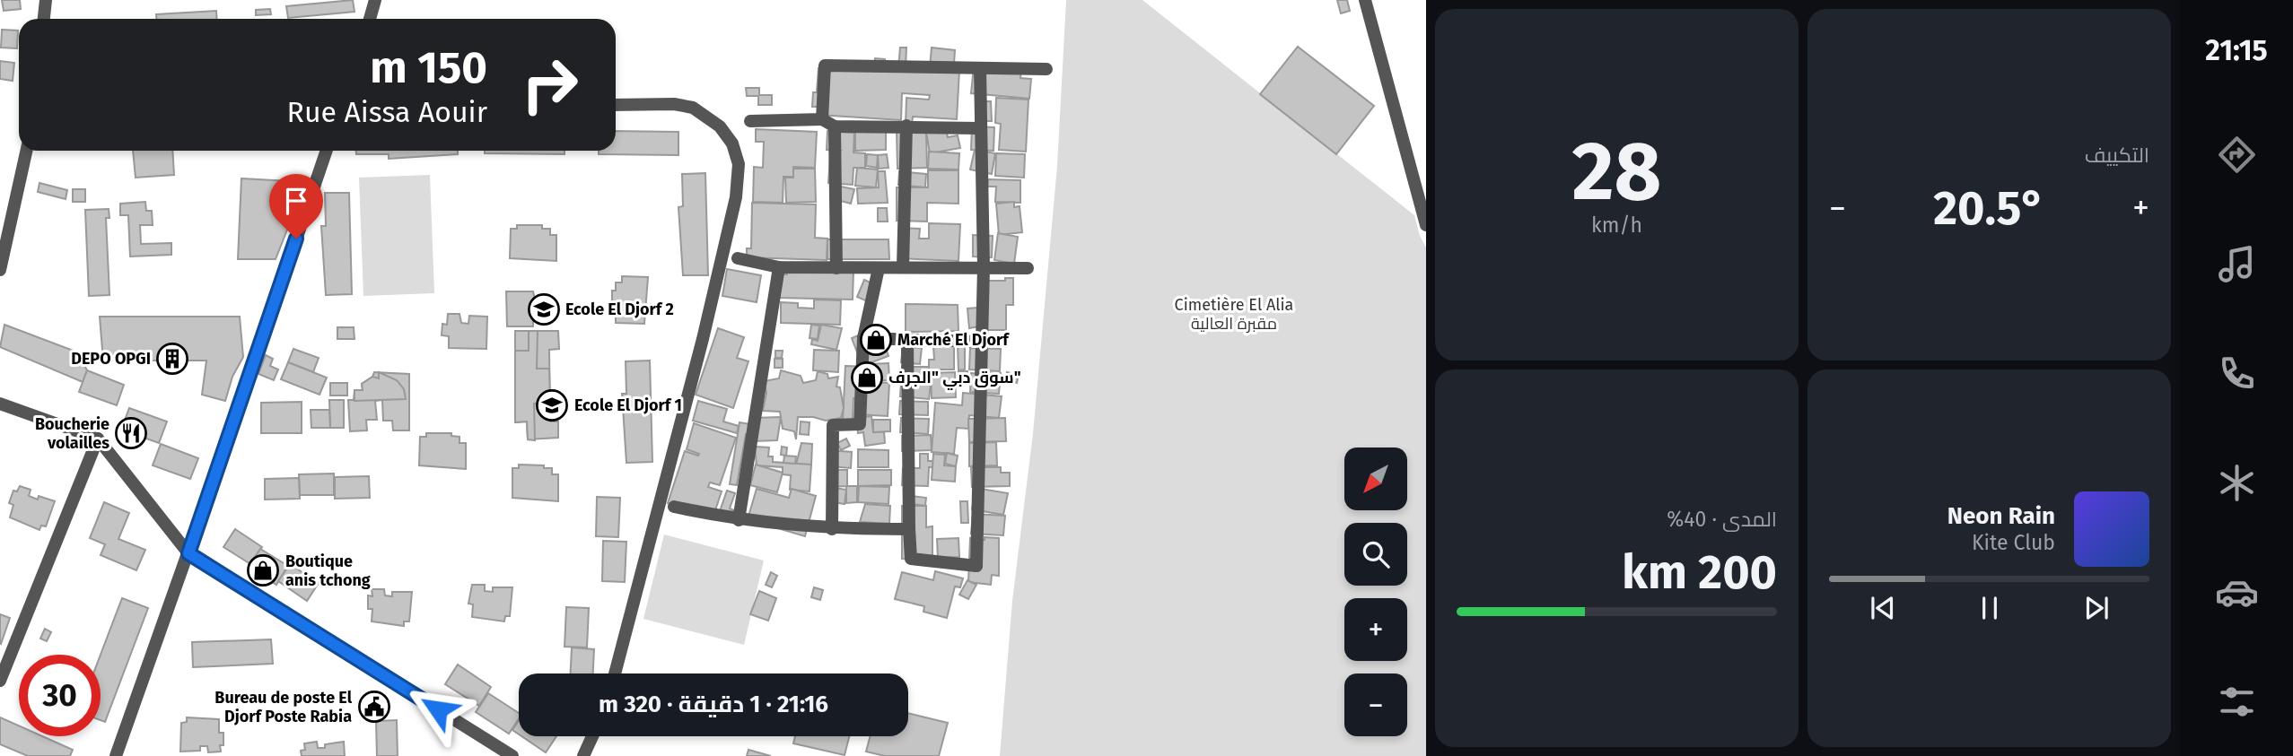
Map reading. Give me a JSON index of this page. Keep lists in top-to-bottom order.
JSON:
{
  "parks": ["Cimetière El Alia مقبرة العالية"],
  "places": {
    "school or university": ["Ecole El Djorf 2", "Ecole El Djorf 1"],
    "shop": ["Marché El Djorf", "سوق دبي \"الجرف\"", "Boutique anis tchong"],
    "building": ["DEPO OPGI"],
    "restaurant": ["Boucherie volailles"],
    "public building": ["Bureau de poste El Djorf Poste Rabia"]
  },
  "north": "bottom left",
  "page": {
    "tabs": "21:15",
    "tile": [
      "التكييف",
      ["28", "km/h"],
      ["المدى · 40%", "200 km"]
    ],
    "turn": ["150 m", "Rue Aissa Aouir"],
    "heat": ["−", "20.5°", "+"],
    "map_buttons": ["+", "−"],
    "song": ["Neon Rain", "Kite Club"],
    "limit": "30",
    "trip": "21:16 · 1 دقيقة · 320 m"
  }
}
